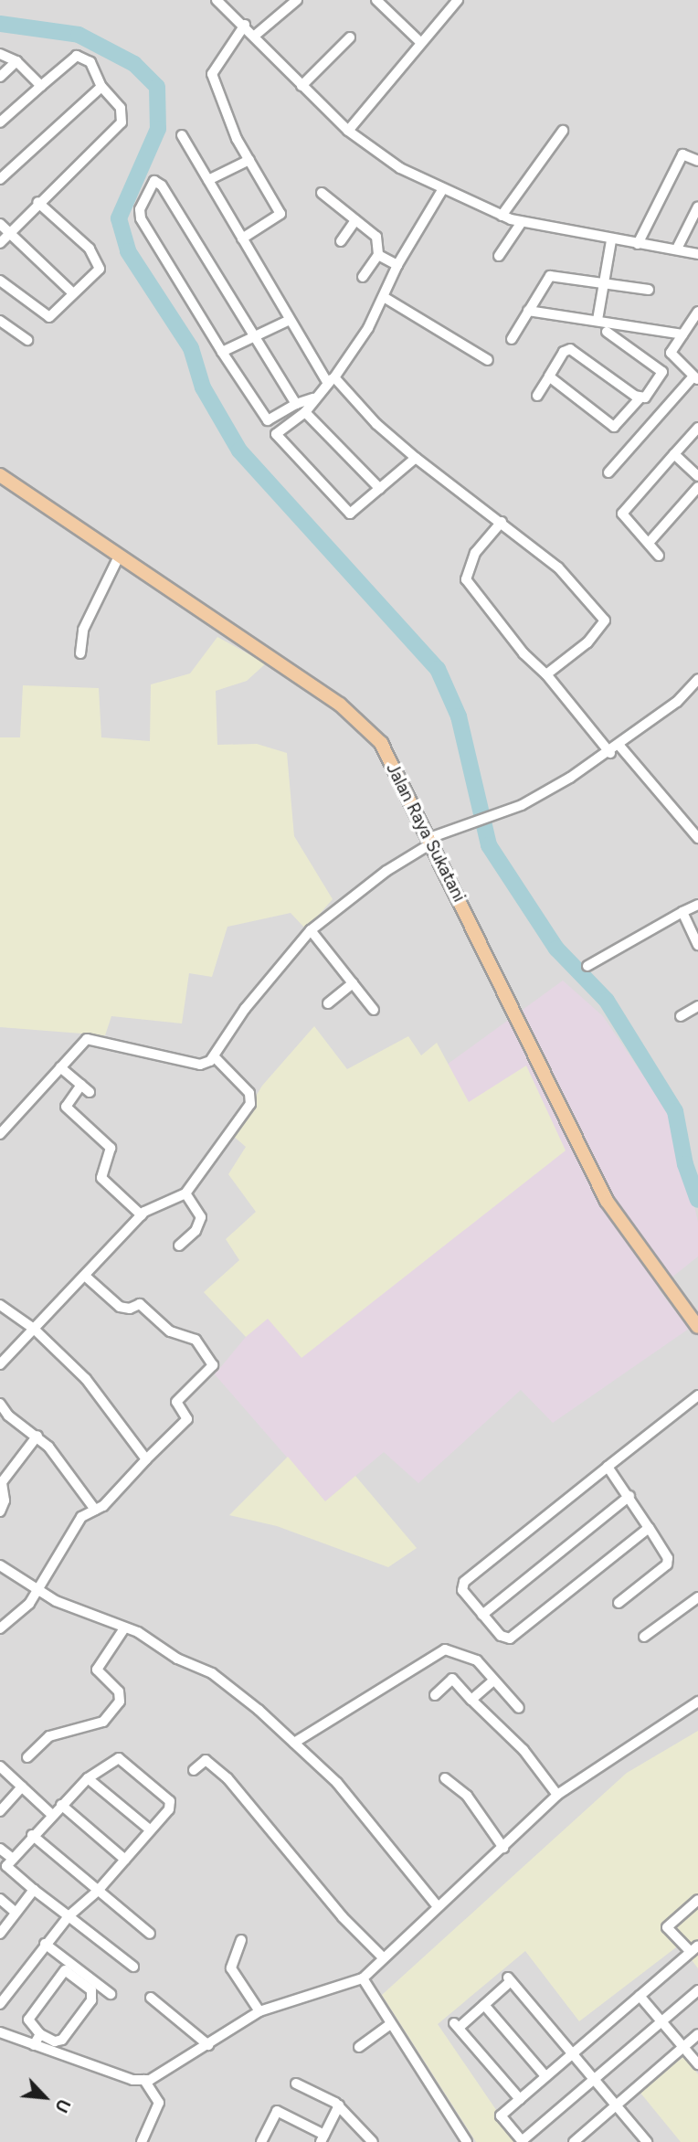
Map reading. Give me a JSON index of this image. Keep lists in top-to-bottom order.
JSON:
{
  "streets": {
    "main road": ["Jalan Raya Sukatani"]
  },
  "north": "bottom right"
}
